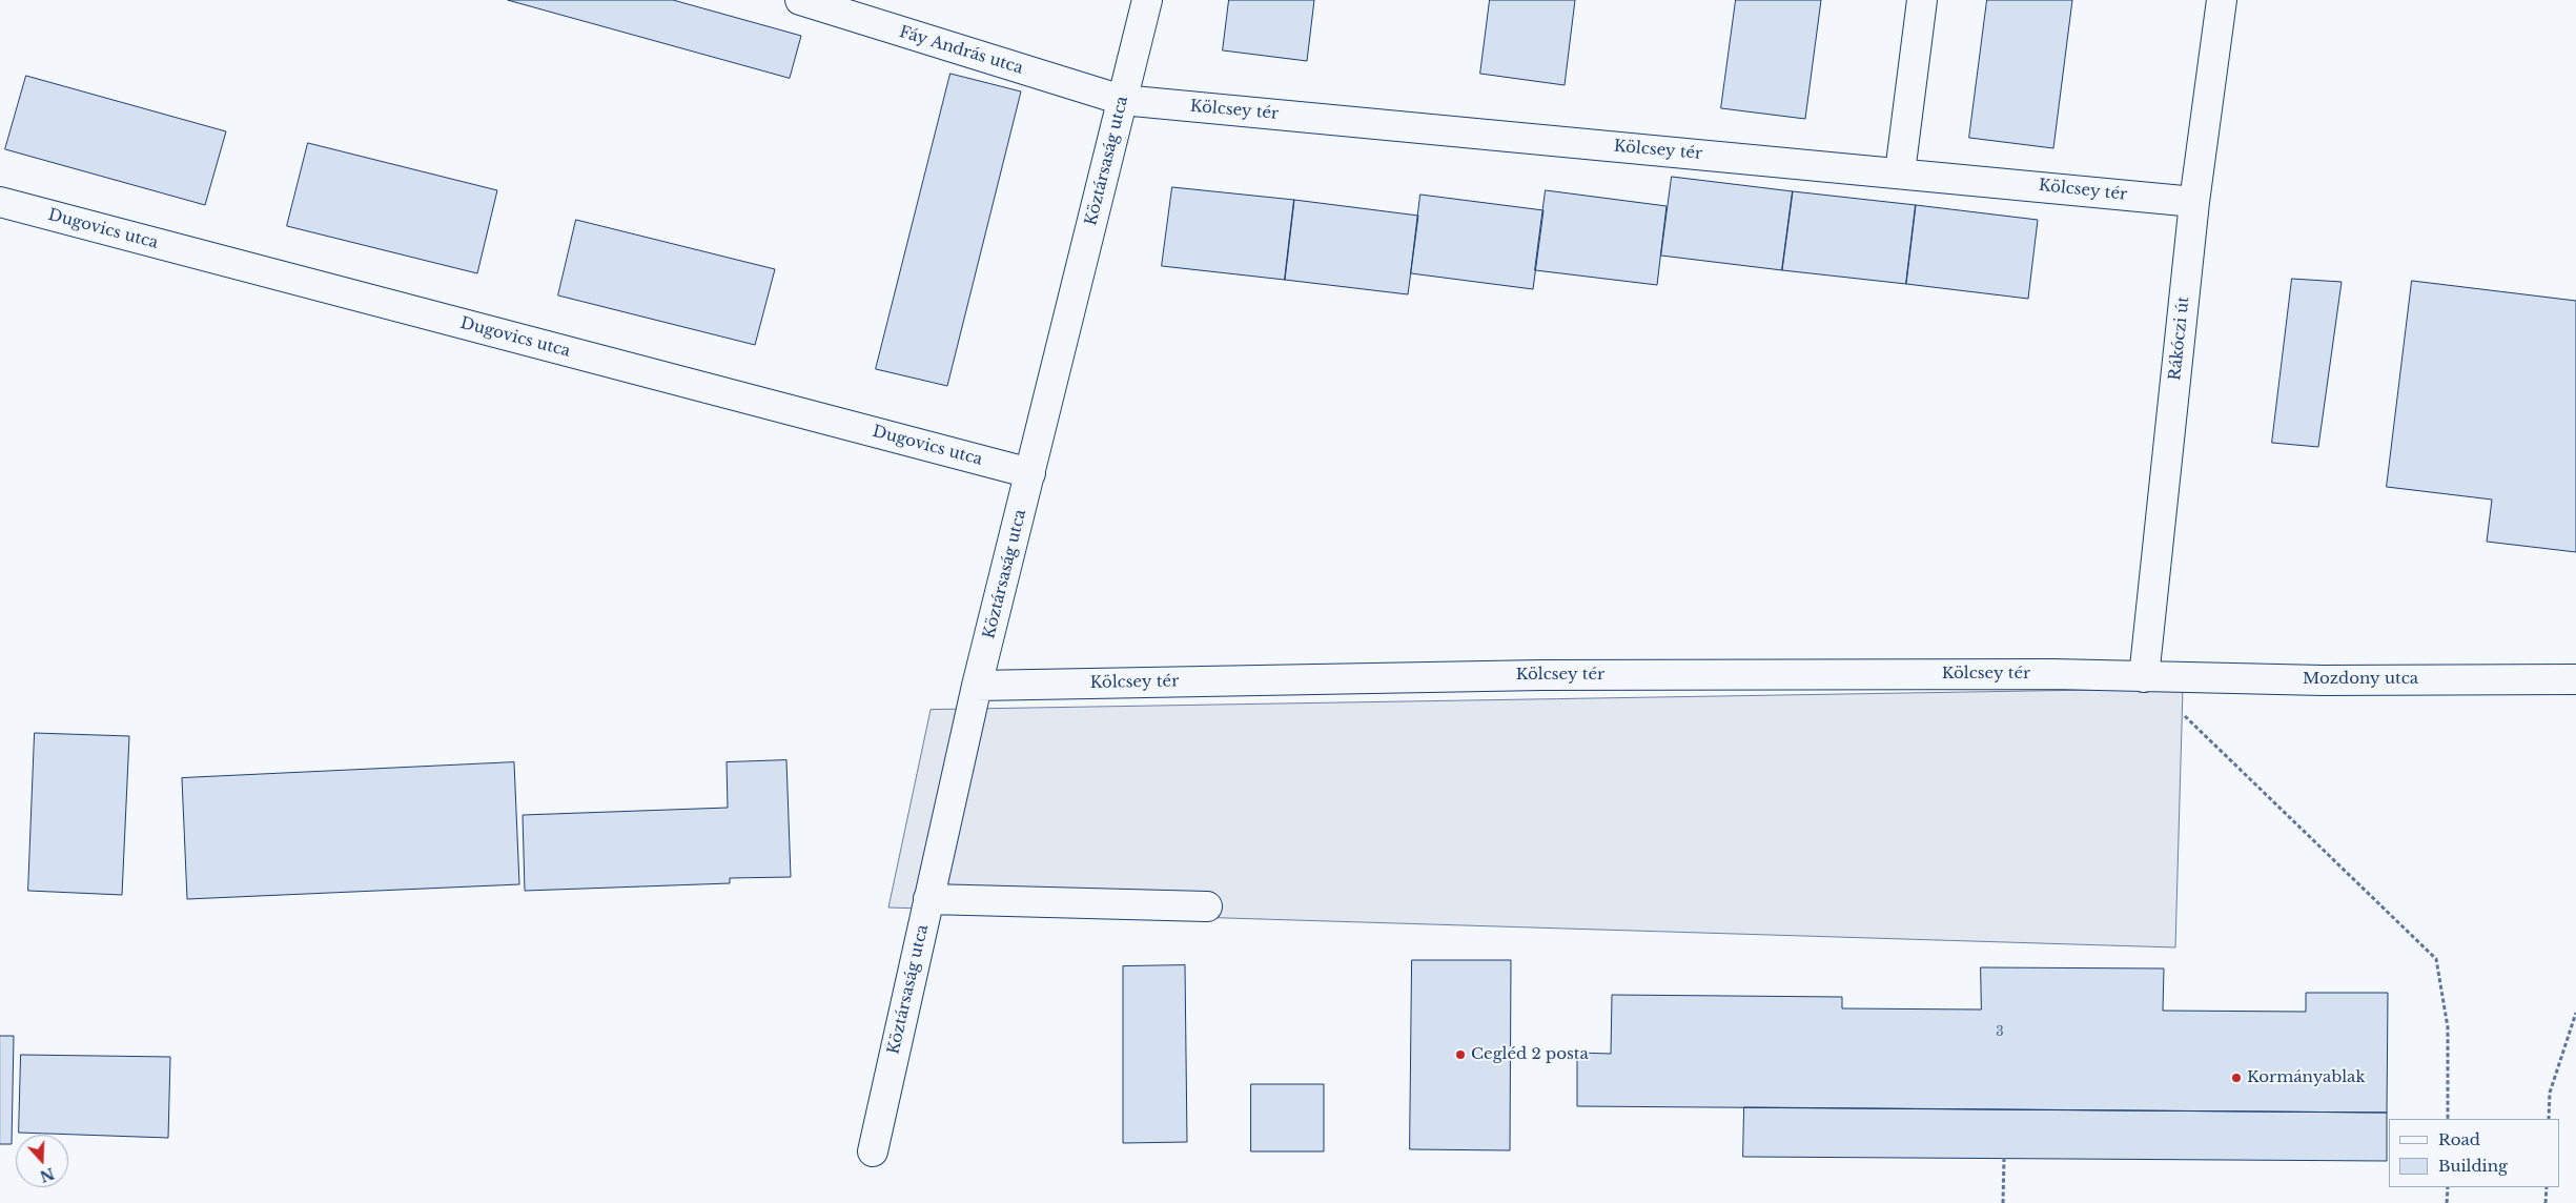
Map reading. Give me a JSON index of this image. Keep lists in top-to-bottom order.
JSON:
{
  "streets": {
    "street": [
      "Fáy András utca",
      "Kölcsey tér",
      "Köztársaság utca",
      "Dugovics utca",
      "Rákóczi út",
      "Mozdony utca"
    ]
  },
  "crossings": [
    ["Fáy András utca", "Kölcsey tér"],
    ["Fáy András utca", "Köztársaság utca"],
    ["Kölcsey tér", "Köztársaság utca"],
    ["Kölcsey tér", "Rákóczi út"],
    ["Kölcsey tér", "Mozdony utca"],
    ["Köztársaság utca", "Dugovics utca"],
    ["Rákóczi út", "Mozdony utca"]
  ],
  "places": ["Cegléd 2 posta", "Kormányablak"],
  "house_numbers": ["3"],
  "legend": ["Road", "Building"],
  "north": "bottom"
}
